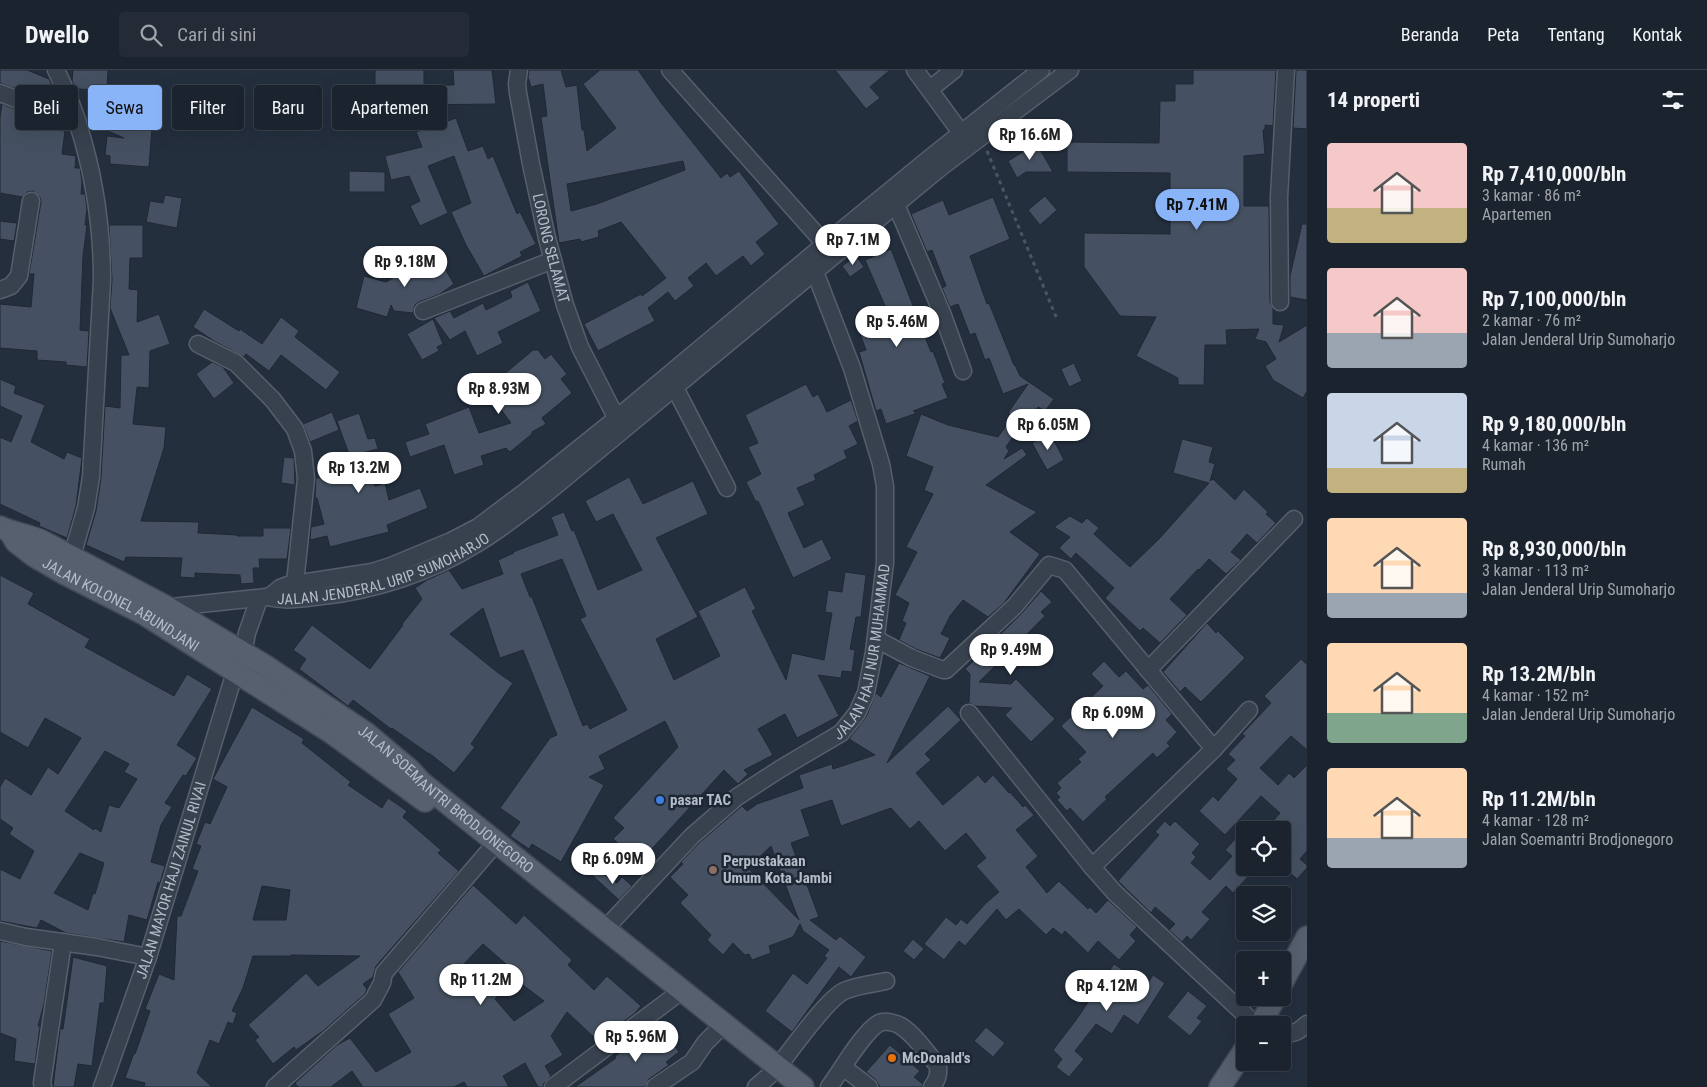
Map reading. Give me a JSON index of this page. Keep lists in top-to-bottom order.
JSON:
{
  "streets": {
    "main road": ["JALAN KOLONEL ABUNDJANI", "JALAN SOEMANTRI BRODJONEGORO"],
    "street": [
      "LORONG SELAMAT",
      "JALAN JENDERAL URIP SUMOHARJO",
      "JALAN HAJI NUR MUHAMMAD",
      "JALAN MAYOR HAJI ZAINUL RIVAI"
    ]
  },
  "crossings": [
    ["LORONG SELAMAT", "JALAN JENDERAL URIP SUMOHARJO"],
    ["JALAN JENDERAL URIP SUMOHARJO", "JALAN HAJI NUR MUHAMMAD"],
    ["JALAN JENDERAL URIP SUMOHARJO", "JALAN MAYOR HAJI ZAINUL RIVAI"],
    ["JALAN KOLONEL ABUNDJANI", "JALAN SOEMANTRI BRODJONEGORO"],
    ["JALAN KOLONEL ABUNDJANI", "JALAN MAYOR HAJI ZAINUL RIVAI"],
    ["JALAN HAJI NUR MUHAMMAD", "JALAN SOEMANTRI BRODJONEGORO"],
    ["JALAN SOEMANTRI BRODJONEGORO", "JALAN MAYOR HAJI ZAINUL RIVAI"]
  ],
  "places": ["pasar TAC", "Perpustakaan Umum Kota Jambi", "McDonald's"],
  "page": {
    "header": "Dwello",
    "search": "Cari di sini",
    "nav": [
      "Beranda",
      "Peta",
      "Tentang",
      "Kontak"
    ],
    "heading": "14 properti",
    "chip": [
      "Beli",
      "Sewa",
      "Filter",
      "Baru",
      "Apartemen"
    ],
    "price": [
      "Rp 16.6M",
      "Rp 7.41M",
      "Rp 7.1M",
      "Rp 9.18M",
      "Rp 5.46M",
      "Rp 8.93M",
      "Rp 6.05M",
      "Rp 13.2M",
      "Rp 9.49M",
      "Rp 6.09M",
      "Rp 6.09M",
      "Rp 11.2M",
      "Rp 4.12M",
      "Rp 5.96M"
    ],
    "list": [
      {
        "name": "Rp 7,410,000/bln",
        "note": "3 kamar · 86 m² · Apartemen"
      },
      {
        "name": "Rp 7,100,000/bln",
        "note": "2 kamar · 76 m² · Jalan Jenderal Urip Sumoharjo"
      },
      {
        "name": "Rp 9,180,000/bln",
        "note": "4 kamar · 136 m² · Rumah"
      },
      {
        "name": "Rp 8,930,000/bln",
        "note": "3 kamar · 113 m² · Jalan Jenderal Urip Sumoharjo"
      },
      {
        "name": "Rp 13.2M/bln",
        "note": "4 kamar · 152 m² · Jalan Jenderal Urip Sumoharjo"
      },
      {
        "name": "Rp 11.2M/bln",
        "note": "4 kamar · 128 m² · Jalan Soemantri Brodjonegoro"
      }
    ],
    "map_buttons": ["+", "−"]
  }
}
